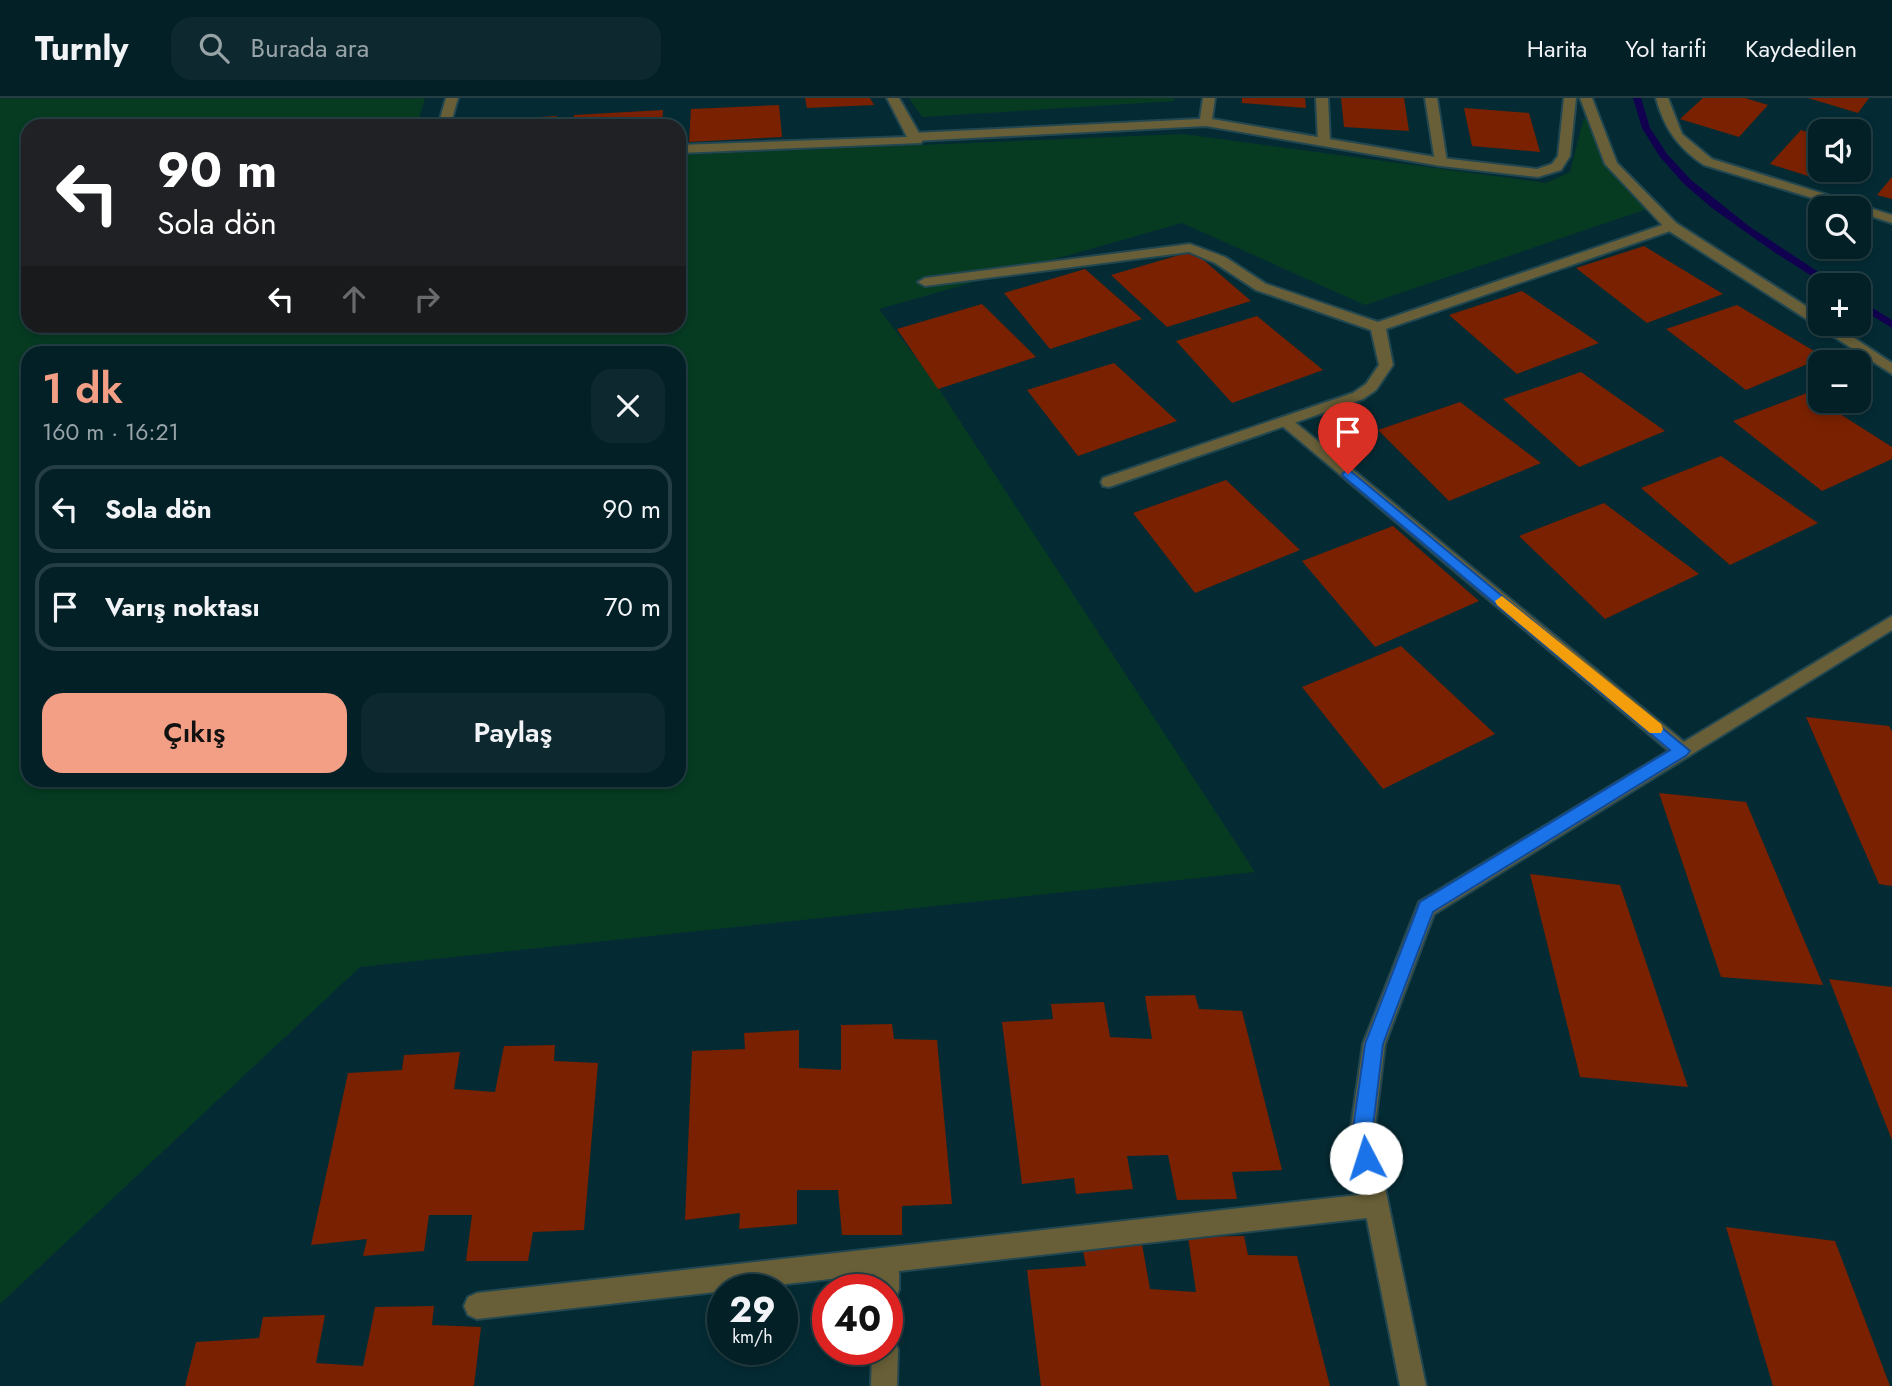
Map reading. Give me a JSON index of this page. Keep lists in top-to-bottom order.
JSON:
{
  "page": {
    "header": "Turnly",
    "search": "Burada ara",
    "nav": ["Harita", "Yol tarifi", "Kaydedilen"],
    "map_buttons": ["+", "−"],
    "turn": ["90 m", "Sola dön"],
    "heading": ["1 dk", "160 m · 16:21"],
    "list": [
      {
        "name": "Sola dön",
        "value": "90 m"
      },
      {
        "name": "Varış noktası",
        "value": "70 m"
      }
    ],
    "buttons": ["Çıkış", "Paylaş"],
    "speed": "29 km/h",
    "limit": "40"
  }
}
